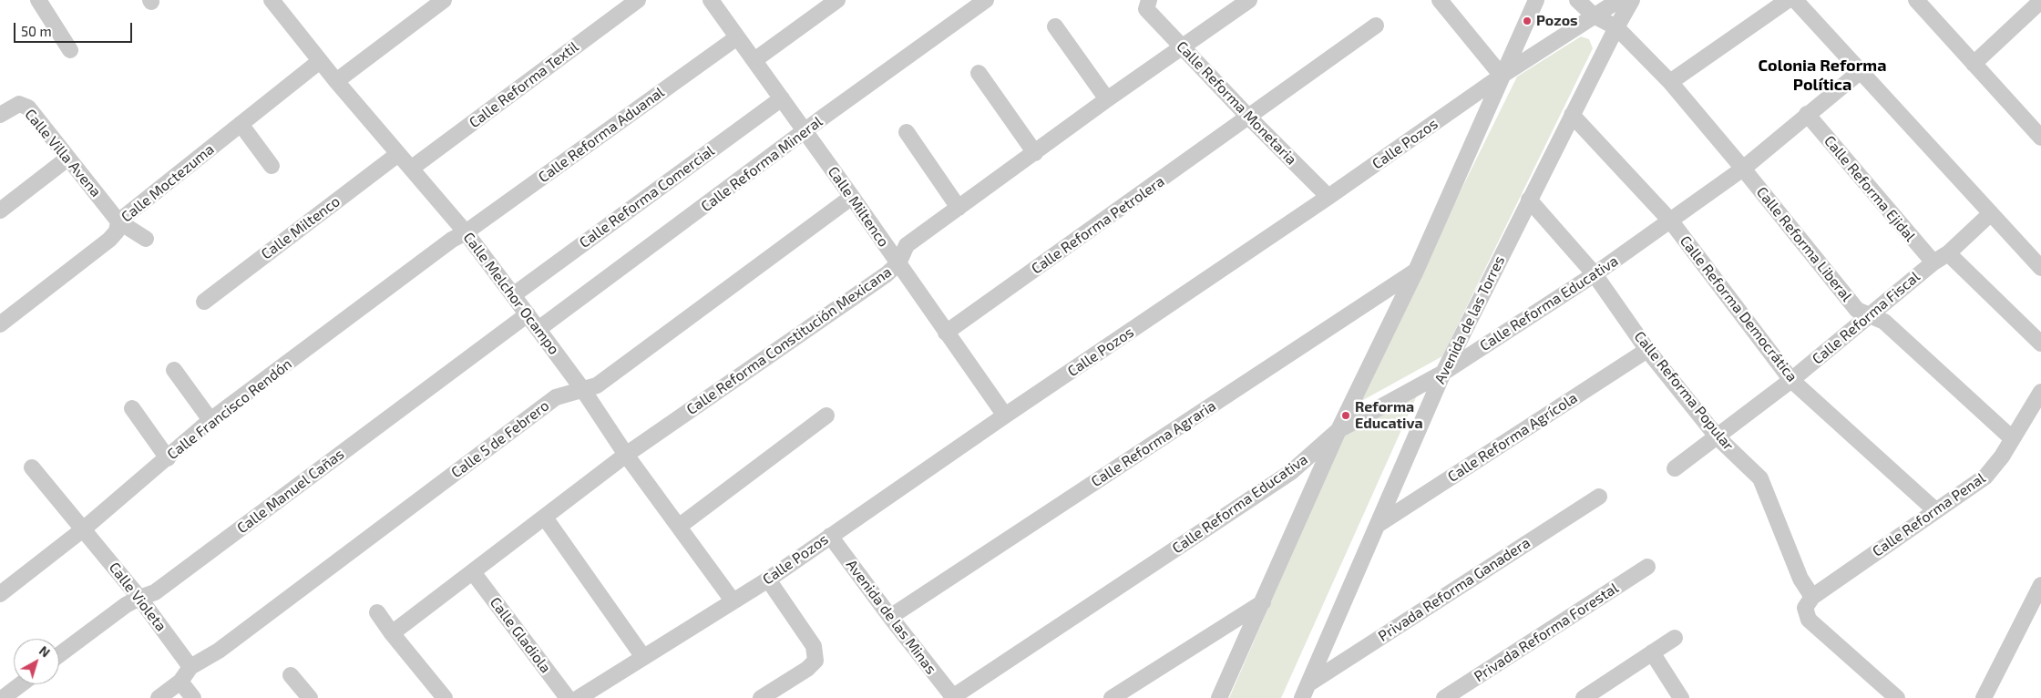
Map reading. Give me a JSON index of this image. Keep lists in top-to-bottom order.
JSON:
{
  "streets": {
    "street": [
      "Calle Reforma Textil",
      "Calle Reforma Monetaria",
      "Calle Reforma Aduanal",
      "Calle Pozos",
      "Calle Villa Avena",
      "Calle Reforma Mineral",
      "Calle Moctezuma",
      "Calle Reforma Ejidal",
      "Calle Reforma Comercial",
      "Calle Miltenco",
      "Calle Reforma Petrolera",
      "Calle Reforma Liberal",
      "Calle Melchor Ocampo",
      "Calle Reforma Educativa",
      "Calle Reforma Democrática",
      "Calle Reforma Fiscal",
      "Avenida de las Torres",
      "Calle Reforma Constitución Mexicana",
      "Calle Reforma Popular",
      "Calle Francisco Rendón",
      "Calle Reforma Agrícola",
      "Calle 5 de Febrero",
      "Calle Reforma Agraria",
      "Calle Manuel Cañas",
      "Calle Reforma Penal",
      "Privada Reforma Ganadera",
      "Calle Violeta",
      "Avenida de las Minas",
      "Privada Reforma Forestal",
      "Calle Gladiola"
    ]
  },
  "crossings": [
    ["Calle Reforma Textil", "Calle Melchor Ocampo"],
    ["Calle Reforma Monetaria", "Calle Pozos"],
    ["Calle Reforma Monetaria", "Calle Reforma Petrolera"],
    ["Calle Reforma Monetaria", "Calle Reforma Constitución Mexicana"],
    ["Calle Reforma Aduanal", "Calle Miltenco"],
    ["Calle Reforma Aduanal", "Calle Melchor Ocampo"],
    ["Calle Reforma Aduanal", "Calle Francisco Rendón"],
    ["Calle Pozos", "Calle Miltenco"],
    ["Calle Pozos", "Calle Reforma Liberal"],
    ["Calle Pozos", "Calle Melchor Ocampo"],
    ["Calle Pozos", "Avenida de las Minas"],
    ["Calle Villa Avena", "Calle Moctezuma"],
    ["Calle Reforma Mineral", "Calle Miltenco"],
    ["Calle Reforma Mineral", "Calle Melchor Ocampo"],
    ["Calle Moctezuma", "Calle Melchor Ocampo"],
    ["Calle Reforma Ejidal", "Calle Reforma Educativa"],
    ["Calle Reforma Ejidal", "Calle Reforma Fiscal"],
    ["Calle Reforma Comercial", "Calle Miltenco"],
    ["Calle Reforma Comercial", "Calle Melchor Ocampo"],
    ["Calle Miltenco", "Calle Reforma Petrolera"],
    ["Calle Miltenco", "Calle Melchor Ocampo"],
    ["Calle Miltenco", "Calle Reforma Constitución Mexicana"],
    ["Calle Miltenco", "Calle 5 de Febrero"],
    ["Calle Reforma Liberal", "Calle Reforma Educativa"],
    ["Calle Reforma Liberal", "Calle Reforma Fiscal"],
    ["Calle Reforma Liberal", "Avenida de las Torres"],
    ["Calle Reforma Liberal", "Calle Reforma Penal"],
    ["Calle Melchor Ocampo", "Calle Reforma Constitución Mexicana"],
    ["Calle Melchor Ocampo", "Calle Francisco Rendón"],
    ["Calle Melchor Ocampo", "Calle 5 de Febrero"],
    ["Calle Melchor Ocampo", "Calle Manuel Cañas"],
    ["Calle Reforma Educativa", "Calle Reforma Democrática"],
    ["Calle Reforma Educativa", "Avenida de las Torres"],
    ["Calle Reforma Educativa", "Calle Reforma Popular"],
    ["Calle Reforma Educativa", "Avenida de las Minas"],
    ["Calle Reforma Democrática", "Calle Reforma Fiscal"],
    ["Calle Reforma Democrática", "Avenida de las Torres"],
    ["Calle Reforma Democrática", "Calle Reforma Penal"],
    ["Calle Reforma Fiscal", "Calle Reforma Popular"],
    ["Avenida de las Torres", "Calle Reforma Popular"],
    ["Avenida de las Torres", "Calle Reforma Agrícola"],
    ["Avenida de las Torres", "Privada Reforma Ganadera"],
    ["Calle Reforma Constitución Mexicana", "Calle Gladiola"],
    ["Calle Reforma Popular", "Calle Reforma Agrícola"],
    ["Calle Reforma Popular", "Calle Reforma Penal"],
    ["Calle Francisco Rendón", "Calle Violeta"],
    ["Calle 5 de Febrero", "Calle Violeta"],
    ["Calle Reforma Agraria", "Avenida de las Minas"],
    ["Calle Manuel Cañas", "Calle Violeta"]
  ],
  "districts": ["Colonia Reforma Política"],
  "places": ["Pozos", "Reforma Educativa"],
  "scale_bar": "50 m",
  "north": "top right"
}
